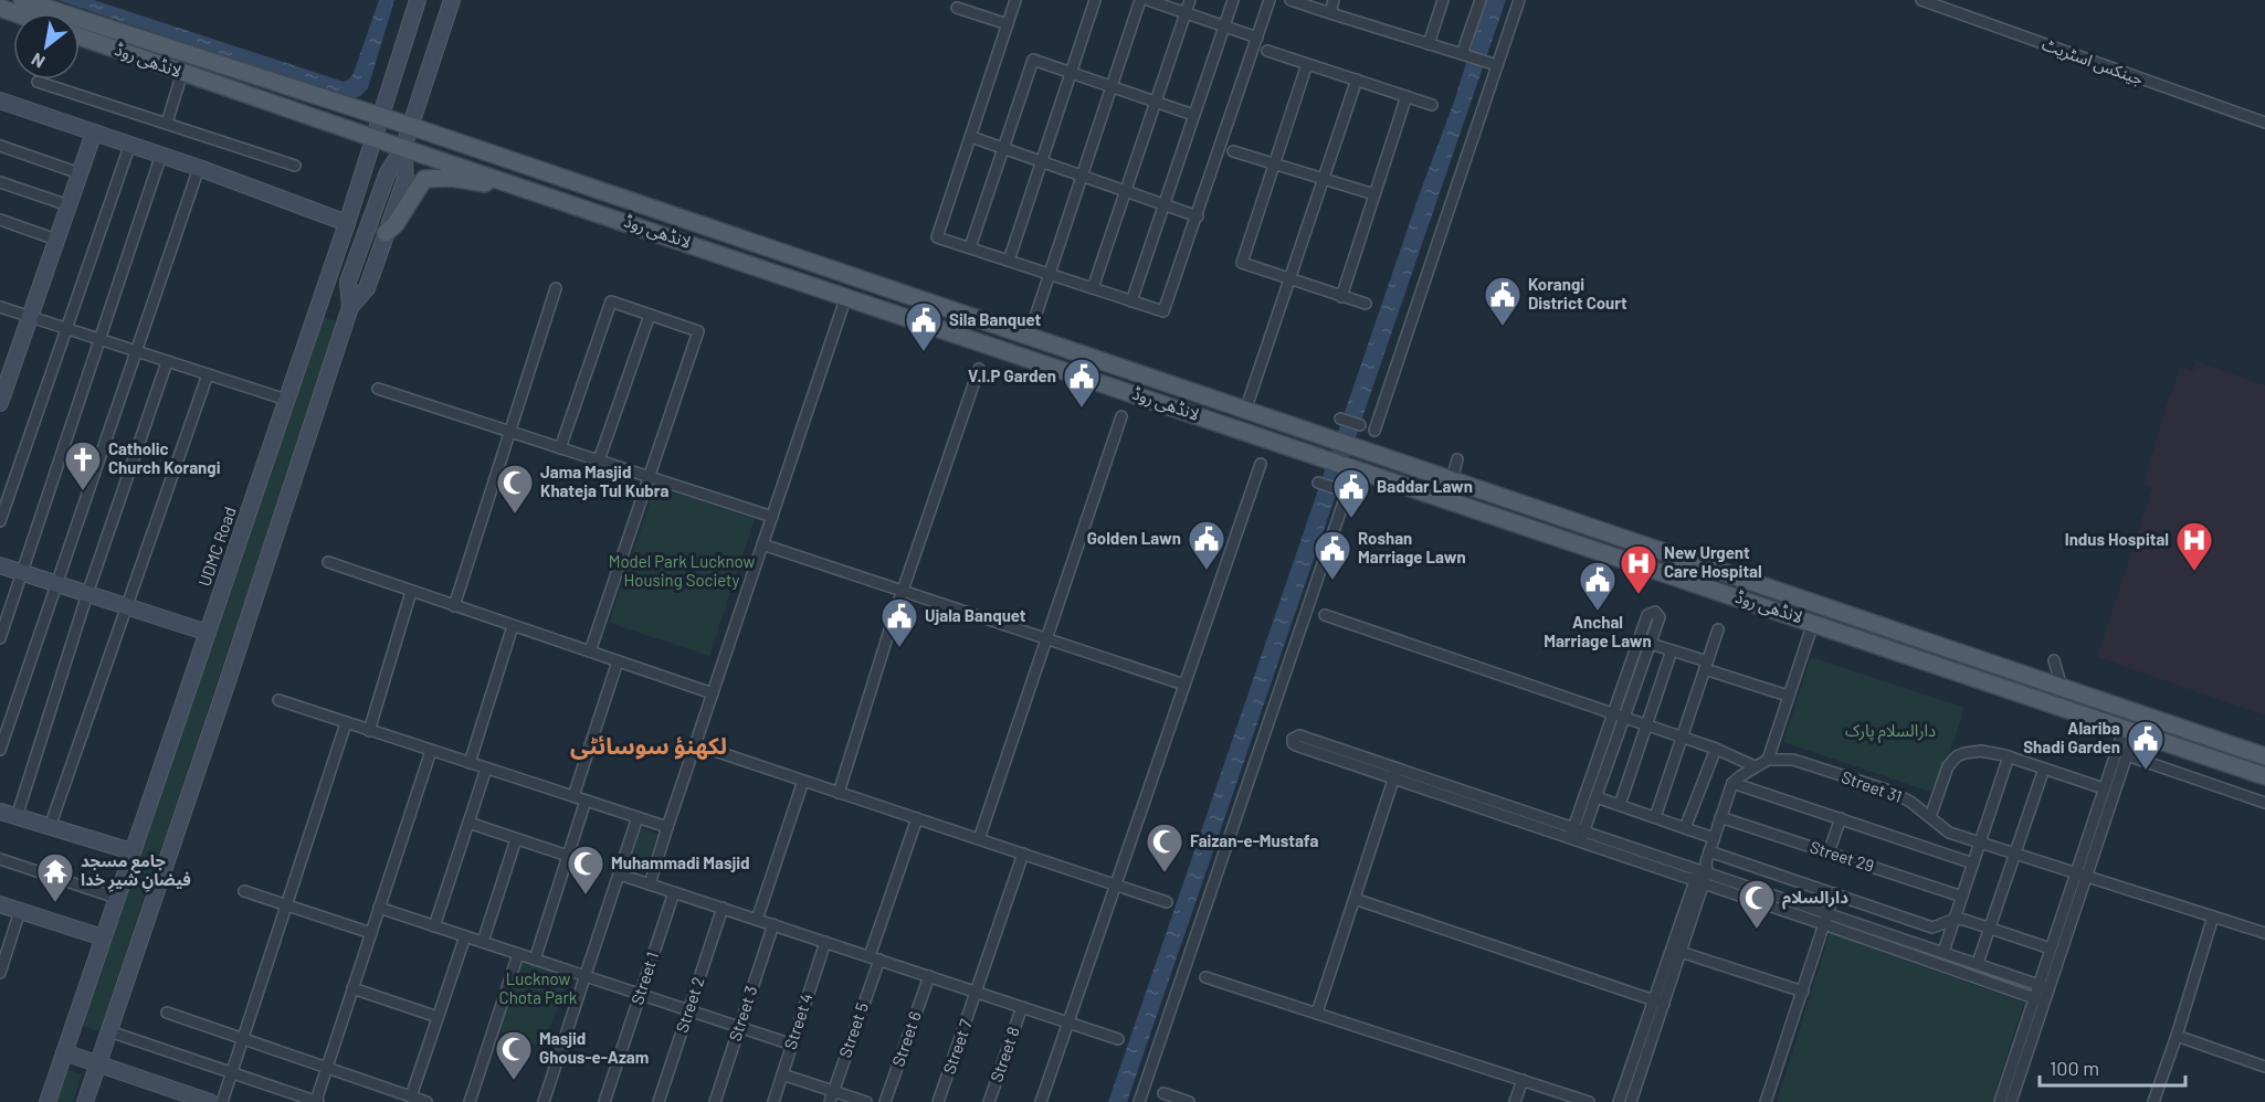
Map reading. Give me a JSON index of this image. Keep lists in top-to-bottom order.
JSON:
{
  "streets": {
    "main road": ["لانڈھی روڈ", "UDMC Road"],
    "street": [
      "جینکس اسٹریٹ",
      "Street 31",
      "Street 29",
      "Street 1",
      "Street 2",
      "Street 3",
      "Street 4",
      "Street 5",
      "Street 6",
      "Street 7",
      "Street 8"
    ]
  },
  "crossings": [
    ["لانڈھی روڈ", "UDMC Road"]
  ],
  "districts": ["لکھنؤ سوسائٹی"],
  "parks": ["Model Park Lucknow Housing Society", "دارالسلام پارک", "Lucknow Chota Park"],
  "places": {
    "public building": [
      "Korangi District Court",
      "Sila Banquet",
      "V.I.P Garden",
      "Baddar Lawn",
      "Golden Lawn",
      "Roshan Marriage Lawn",
      "Anchal Marriage Lawn",
      "Ujala Banquet",
      "Alariba Shadi Garden"
    ],
    "church": ["Catholic Church Korangi"],
    "mosque": [
      "Jama Masjid Khateja Tul Kubra",
      "Faizan-e-Mustafa",
      "Muhammadi Masjid",
      "دارالسلام",
      "Masjid Ghous-e-Azam"
    ],
    "hospital": ["Indus Hospital", "New Urgent Care Hospital"],
    "temple": ["جامع مسجد فیضانِ شیرِ خدا"]
  },
  "scale_bar": "100 m",
  "north": "bottom left"
}
